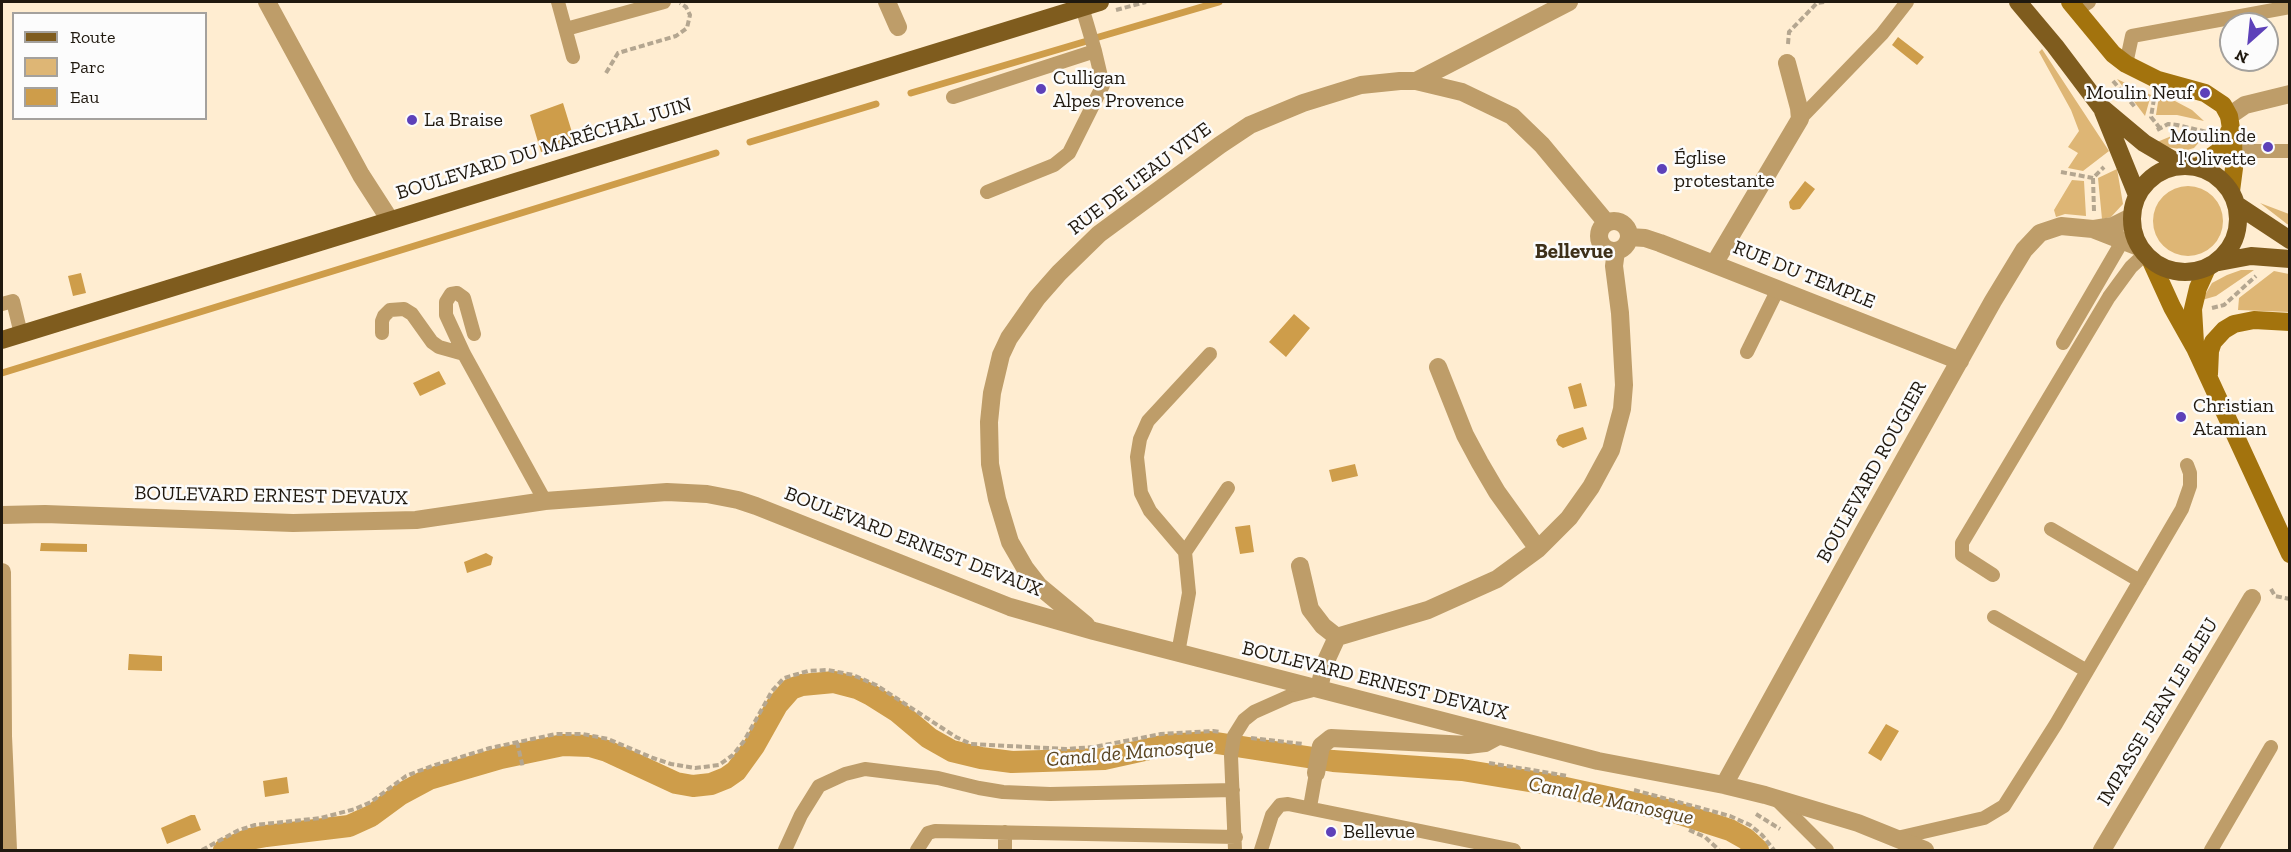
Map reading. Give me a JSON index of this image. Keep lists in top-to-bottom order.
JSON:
{
  "streets": {
    "main road": ["BOULEVARD DU MARÉCHAL JUIN"],
    "street": [
      "RUE DE L'EAU VIVE",
      "RUE DU TEMPLE",
      "BOULEVARD ROUGIER",
      "BOULEVARD ERNEST DEVAUX",
      "IMPASSE JEAN LE BLEU"
    ]
  },
  "crossings": [
    ["RUE DE L'EAU VIVE", "RUE DU TEMPLE"],
    ["RUE DE L'EAU VIVE", "BOULEVARD ERNEST DEVAUX"],
    ["RUE DU TEMPLE", "BOULEVARD ROUGIER"],
    ["BOULEVARD ROUGIER", "BOULEVARD ERNEST DEVAUX"]
  ],
  "districts": ["Bellevue"],
  "water": ["Canal de Manosque"],
  "places": [
    "Culligan Alpes Provence",
    "Moulin Neuf",
    "La Braise",
    "Moulin de l'Olivette",
    "Église protestante",
    "Christian Atamian",
    "Bellevue"
  ],
  "legend": ["Route", "Parc", "Eau"],
  "north": "bottom left"
}
